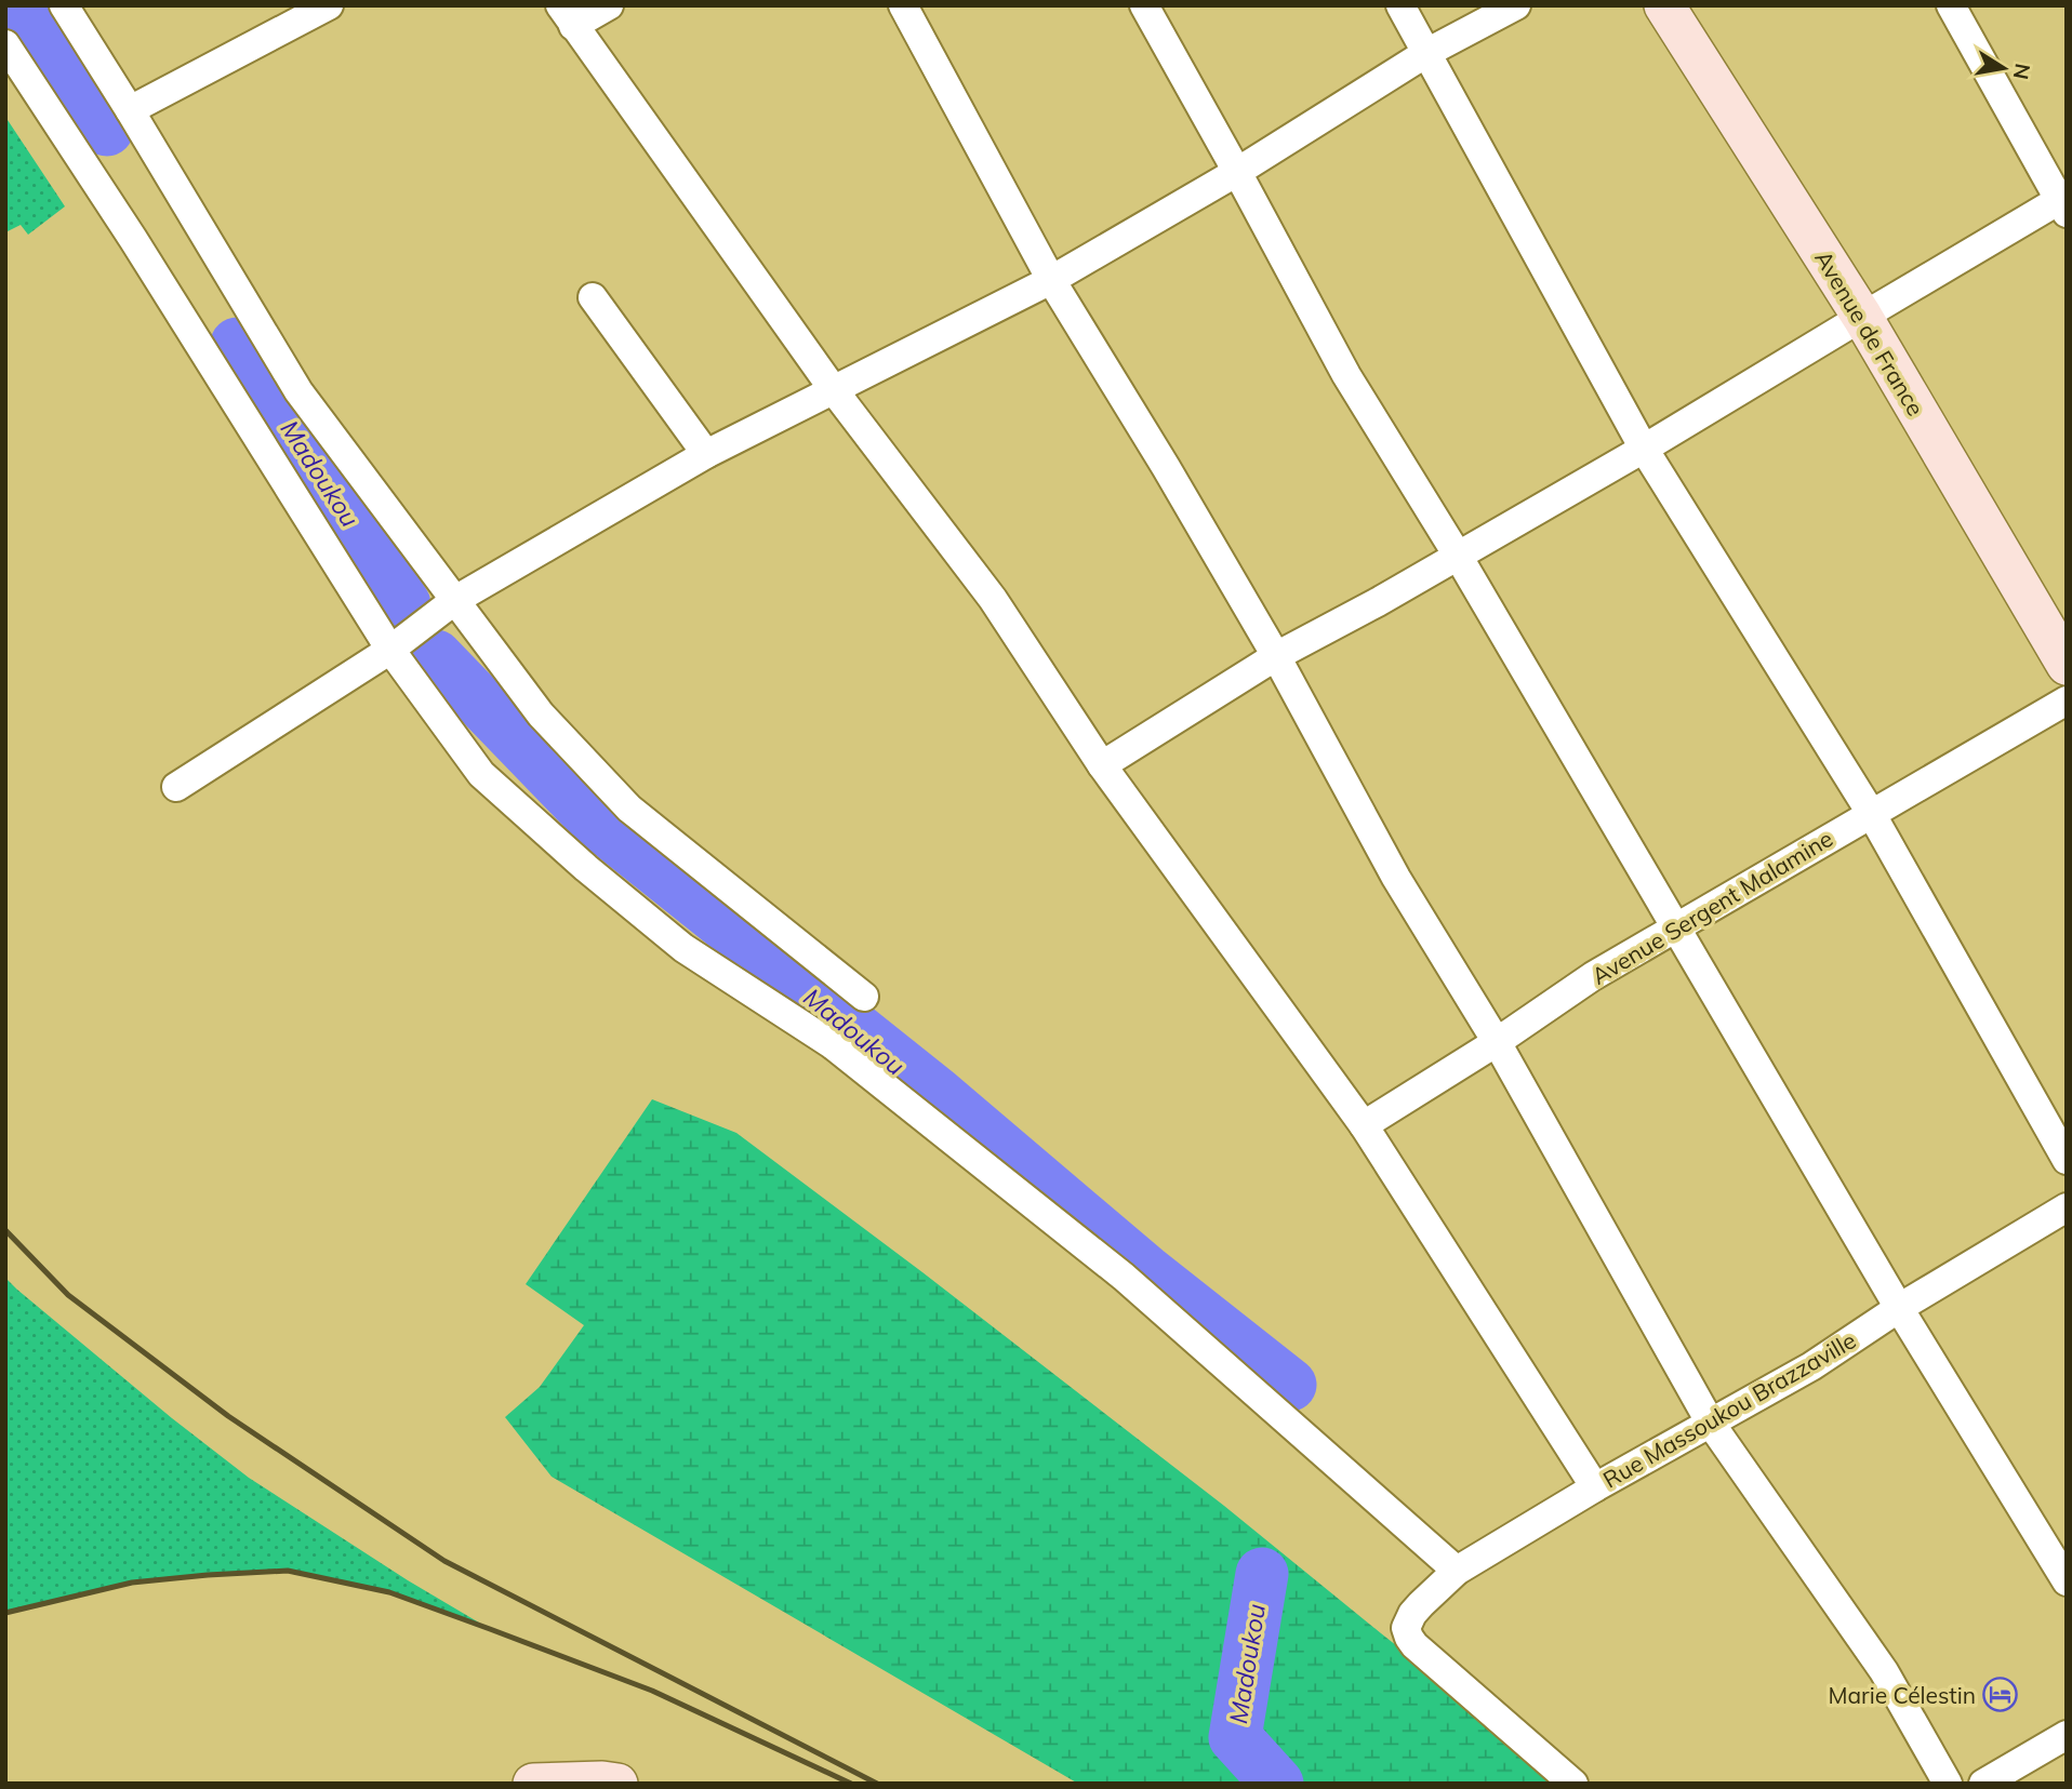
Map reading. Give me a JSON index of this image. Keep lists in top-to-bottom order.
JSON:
{
  "streets": {
    "main road": ["Avenue de France"],
    "street": ["Avenue Sergent Malamine", "Rue Massoukou Brazzaville"]
  },
  "water": ["Madoukou"],
  "places": {
    "hotel": ["Marie Célestin"]
  },
  "north": "right"
}
